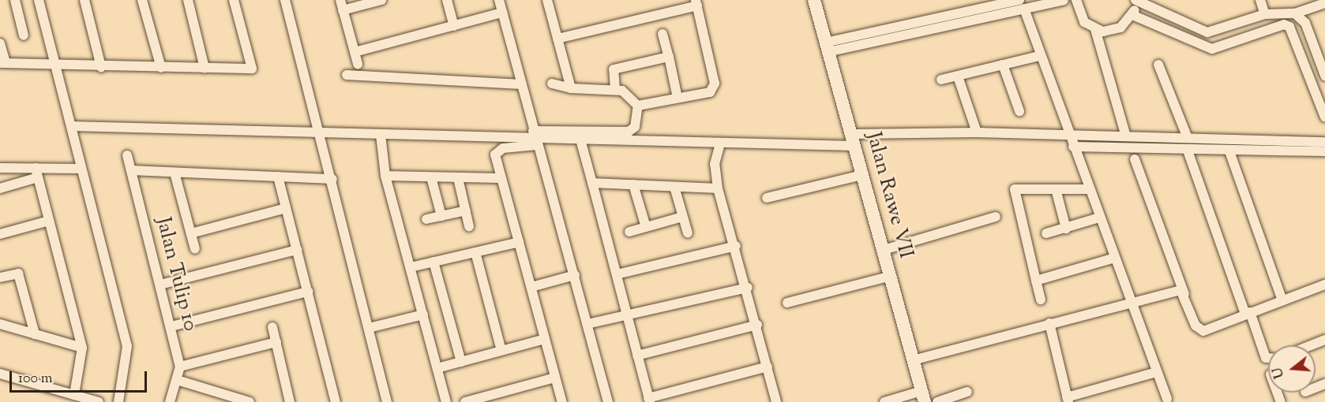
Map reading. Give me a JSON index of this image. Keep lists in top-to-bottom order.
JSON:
{
  "streets": {
    "main road": ["Jalan Rawe VII"],
    "street": ["Jalan Tulip 10"]
  },
  "scale_bar": "100 m",
  "north": "left"
}
